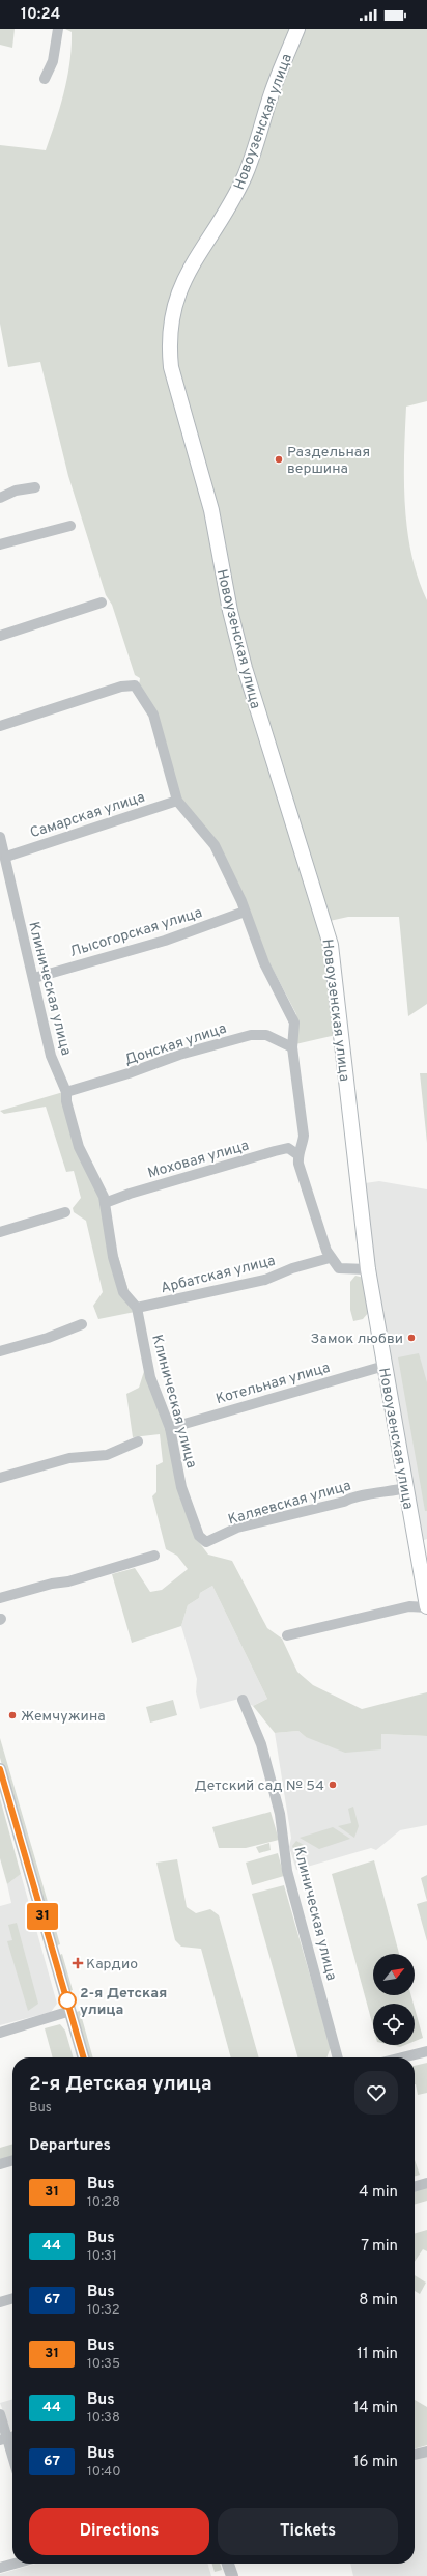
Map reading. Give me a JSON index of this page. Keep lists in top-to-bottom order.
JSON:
{
  "streets": {
    "main road": ["Новоузенская улица"],
    "street": [
      "Самарская улица",
      "Лысогорская улица",
      "Клиническая улица",
      "Донская улица",
      "Моховая улица",
      "Арбатская улица",
      "Котельная улица",
      "Каляевская улица"
    ]
  },
  "crossings": [
    ["Новоузенская улица", "Котельная улица"],
    ["Новоузенская улица", "Каляевская улица"],
    ["Самарская улица", "Клиническая улица"],
    ["Лысогорская улица", "Клиническая улица"],
    ["Клиническая улица", "Донская улица"],
    ["Клиническая улица", "Моховая улица"],
    ["Клиническая улица", "Арбатская улица"],
    ["Клиническая улица", "Котельная улица"],
    ["Клиническая улица", "Каляевская улица"]
  ],
  "places": {
    "other": [
      "Раздельная вершина",
      "Замок любви",
      "Жемчужина",
      "Детский сад № 54",
      "2-я Детская улица"
    ],
    "health": ["Кардио"]
  },
  "lines": ["bus line 31"],
  "north": "top right",
  "page": {
    "status": "10:24",
    "on_map": "31",
    "heading": [
      ["2-я Детская улица", "Bus"],
      "Departures"
    ],
    "list": [
      {
        "mark": "31",
        "name": "Bus",
        "note": "10:28",
        "value": "4 min"
      },
      {
        "mark": "44",
        "name": "Bus",
        "note": "10:31",
        "value": "7 min"
      },
      {
        "mark": "67",
        "name": "Bus",
        "note": "10:32",
        "value": "8 min"
      },
      {
        "mark": "31",
        "name": "Bus",
        "note": "10:35",
        "value": "11 min"
      },
      {
        "mark": "44",
        "name": "Bus",
        "note": "10:38",
        "value": "14 min"
      },
      {
        "mark": "67",
        "name": "Bus",
        "note": "10:40",
        "value": "16 min"
      }
    ],
    "buttons": ["Directions", "Tickets"]
  }
}
